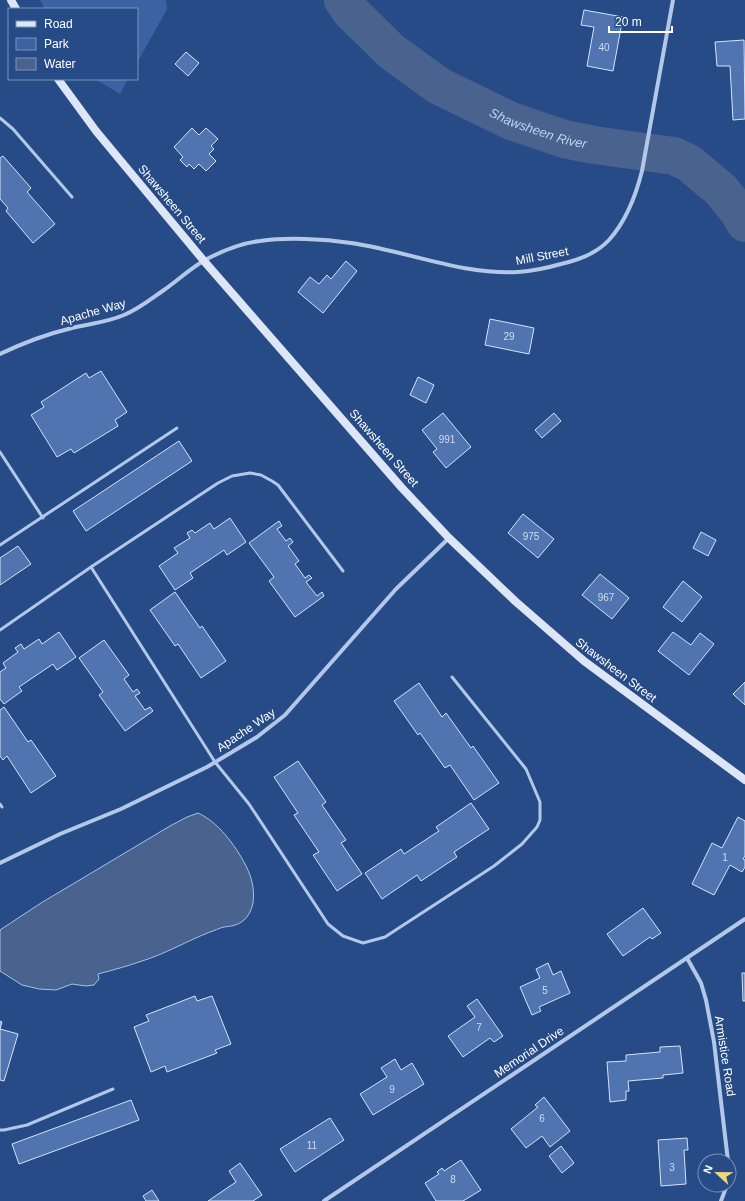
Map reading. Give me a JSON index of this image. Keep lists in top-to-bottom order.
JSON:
{
  "streets": {
    "main road": ["Shawsheen Street"],
    "street": [
      "Mill Street",
      "Apache Way",
      "Memorial Drive",
      "Armistice Road"
    ]
  },
  "crossings": [
    ["Shawsheen Street", "Mill Street"],
    ["Shawsheen Street", "Apache Way"],
    ["Mill Street", "Apache Way"],
    ["Memorial Drive", "Armistice Road"]
  ],
  "water": ["Shawsheen River"],
  "house_numbers": [
    "40",
    "29",
    "991",
    "975",
    "967",
    "1",
    "5",
    "7",
    "9",
    "6",
    "11",
    "3",
    "8"
  ],
  "legend": ["Road", "Park", "Water"],
  "scale_bar": "20 m",
  "north": "left"
}
